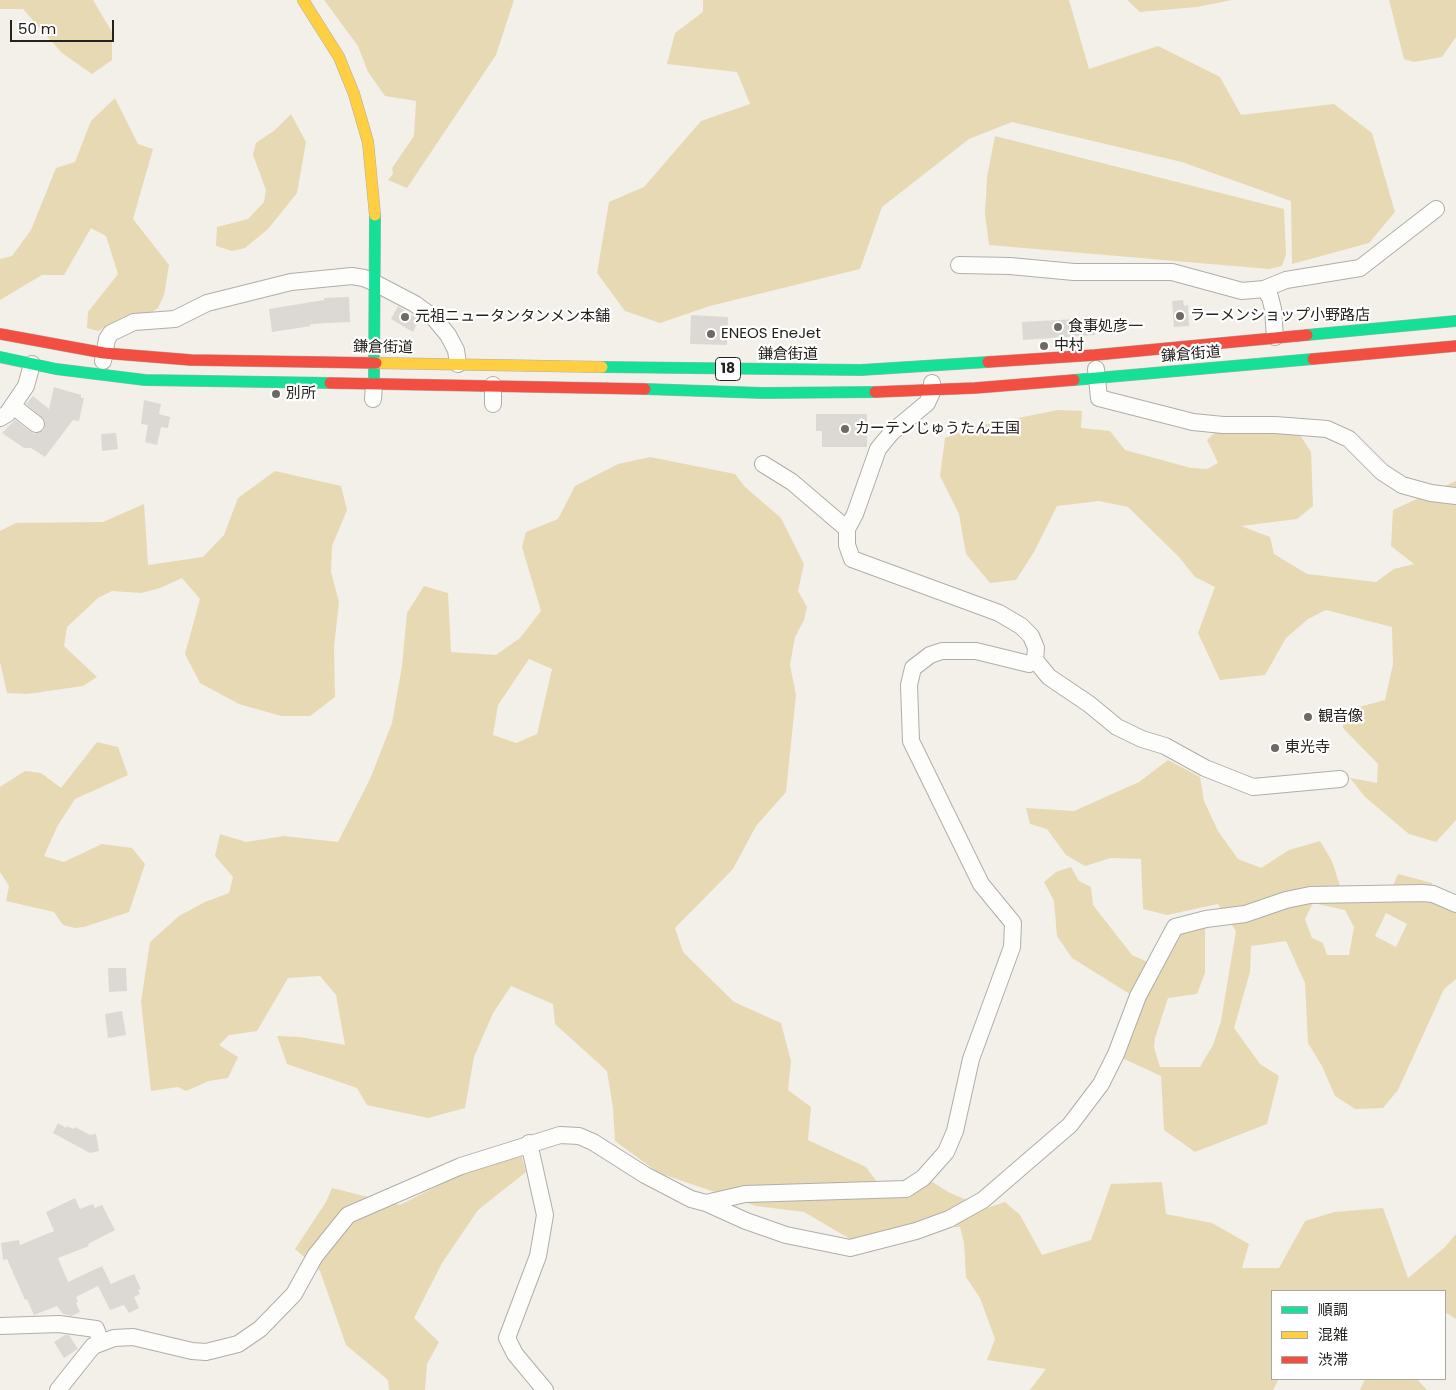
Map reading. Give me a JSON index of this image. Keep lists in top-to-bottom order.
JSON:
{
  "streets": {
    "main road": ["鎌倉街道", "18"]
  },
  "places": [
    "ラーメンショップ小野路店",
    "元祖ニュータンタンメン本舗",
    "食事処彦一",
    "ENEOS EneJet",
    "中村",
    "別所",
    "カーテンじゅうたん王国",
    "観音像",
    "東光寺"
  ],
  "legend": ["順調", "混雑", "渋滞"],
  "scale_bar": "50 m"
}
